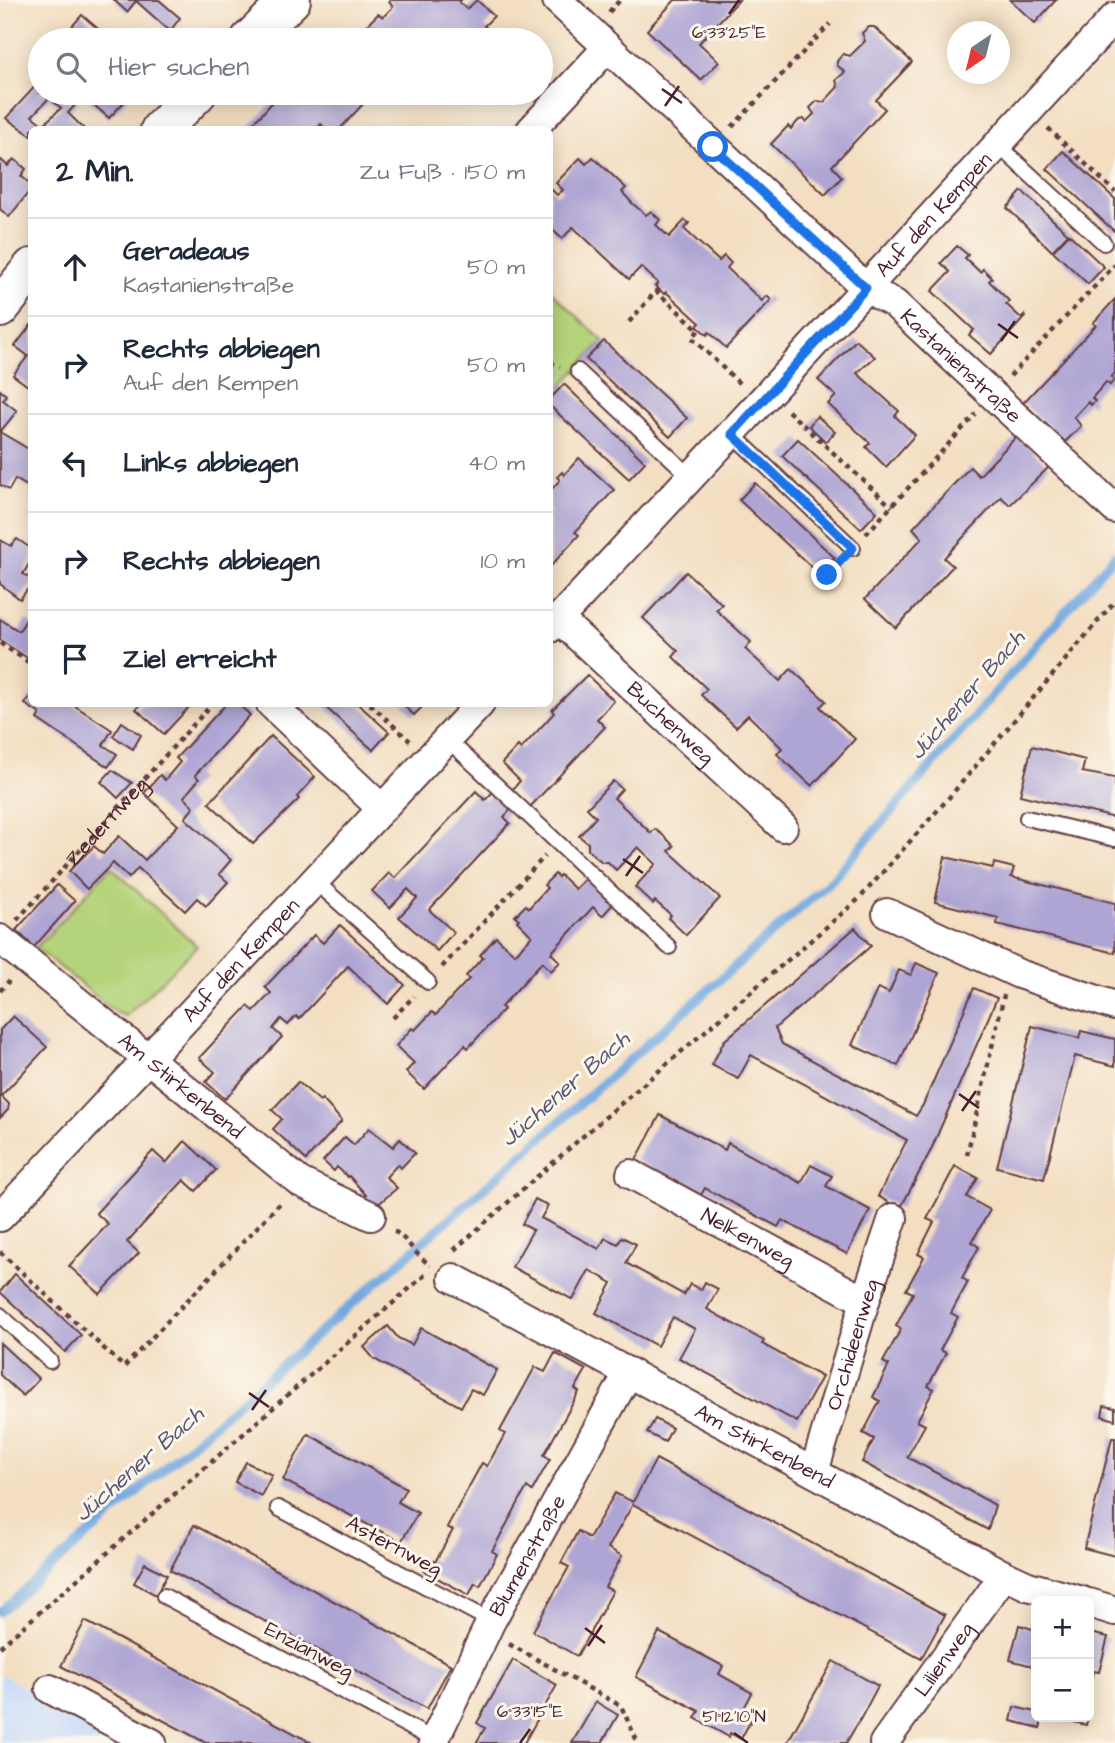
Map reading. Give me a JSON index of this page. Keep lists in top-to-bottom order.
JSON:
{
  "streets": {
    "street": [
      "Auf den Kempen",
      "Kastanienstraße",
      "Buchenweg",
      "Am Stirkenbend",
      "Nelkenweg",
      "Orchideenweg",
      "Blumenstraße",
      "Lilienweg"
    ],
    "lane": ["Asternweg", "Enzianweg"],
    "path": ["Zedernweg"]
  },
  "crossings": [
    ["Auf den Kempen", "Kastanienstraße"],
    ["Auf den Kempen", "Buchenweg"],
    ["Auf den Kempen", "Am Stirkenbend"],
    ["Zedernweg", "Am Stirkenbend"],
    ["Am Stirkenbend", "Orchideenweg"],
    ["Am Stirkenbend", "Blumenstraße"],
    ["Am Stirkenbend", "Lilienweg"],
    ["Nelkenweg", "Orchideenweg"],
    ["Asternweg", "Blumenstraße"],
    ["Blumenstraße", "Enzianweg"]
  ],
  "water": ["Jüchener Bach"],
  "north": "bottom left",
  "page": {
    "search": "Hier suchen",
    "heading": ["2 Min.", "Zu Fuß · 150 m"],
    "list": [
      ["Geradeaus", "Kastanienstraße", "50 m"],
      ["Rechts abbiegen", "Auf den Kempen", "50 m"],
      ["Links abbiegen", "40 m"],
      ["Rechts abbiegen", "10 m"],
      "Ziel erreicht"
    ],
    "map_buttons": ["+", "−"]
  },
  "coordinates": ["6°33'25\"E", "6°33'15\"E", "51°12'10\"N"]
}
